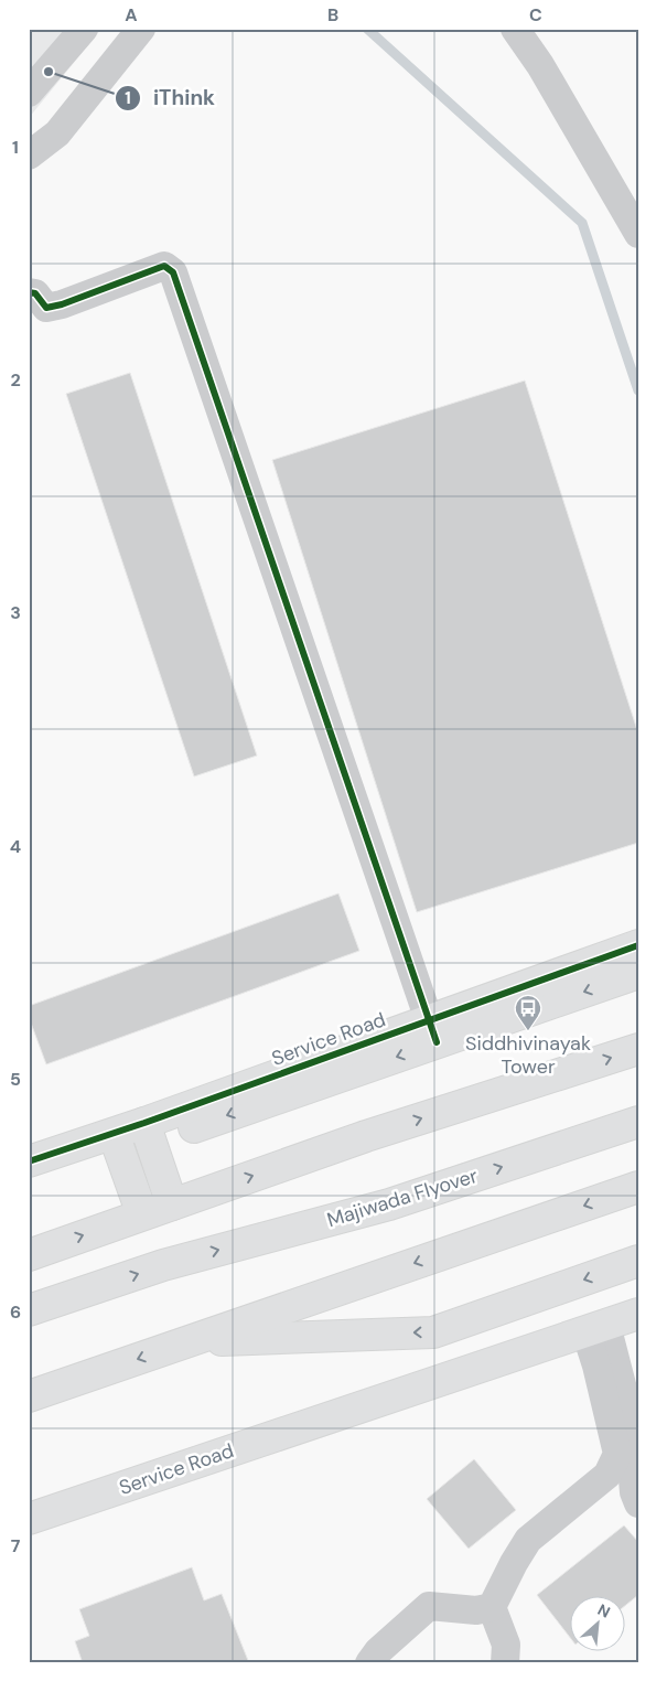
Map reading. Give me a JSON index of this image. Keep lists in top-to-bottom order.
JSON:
{
  "streets": {
    "main road": ["Service Road", "Majiwada Flyover"]
  },
  "places": {
    "other": ["iThink"],
    "bus stop": ["Siddhivinayak Tower"]
  },
  "north": "top right",
  "grid": {
    "columns": ["A", "B", "C"],
    "rows": [
      "1",
      "2",
      "3",
      "4",
      "5",
      "6",
      "7"
    ]
  }
}
